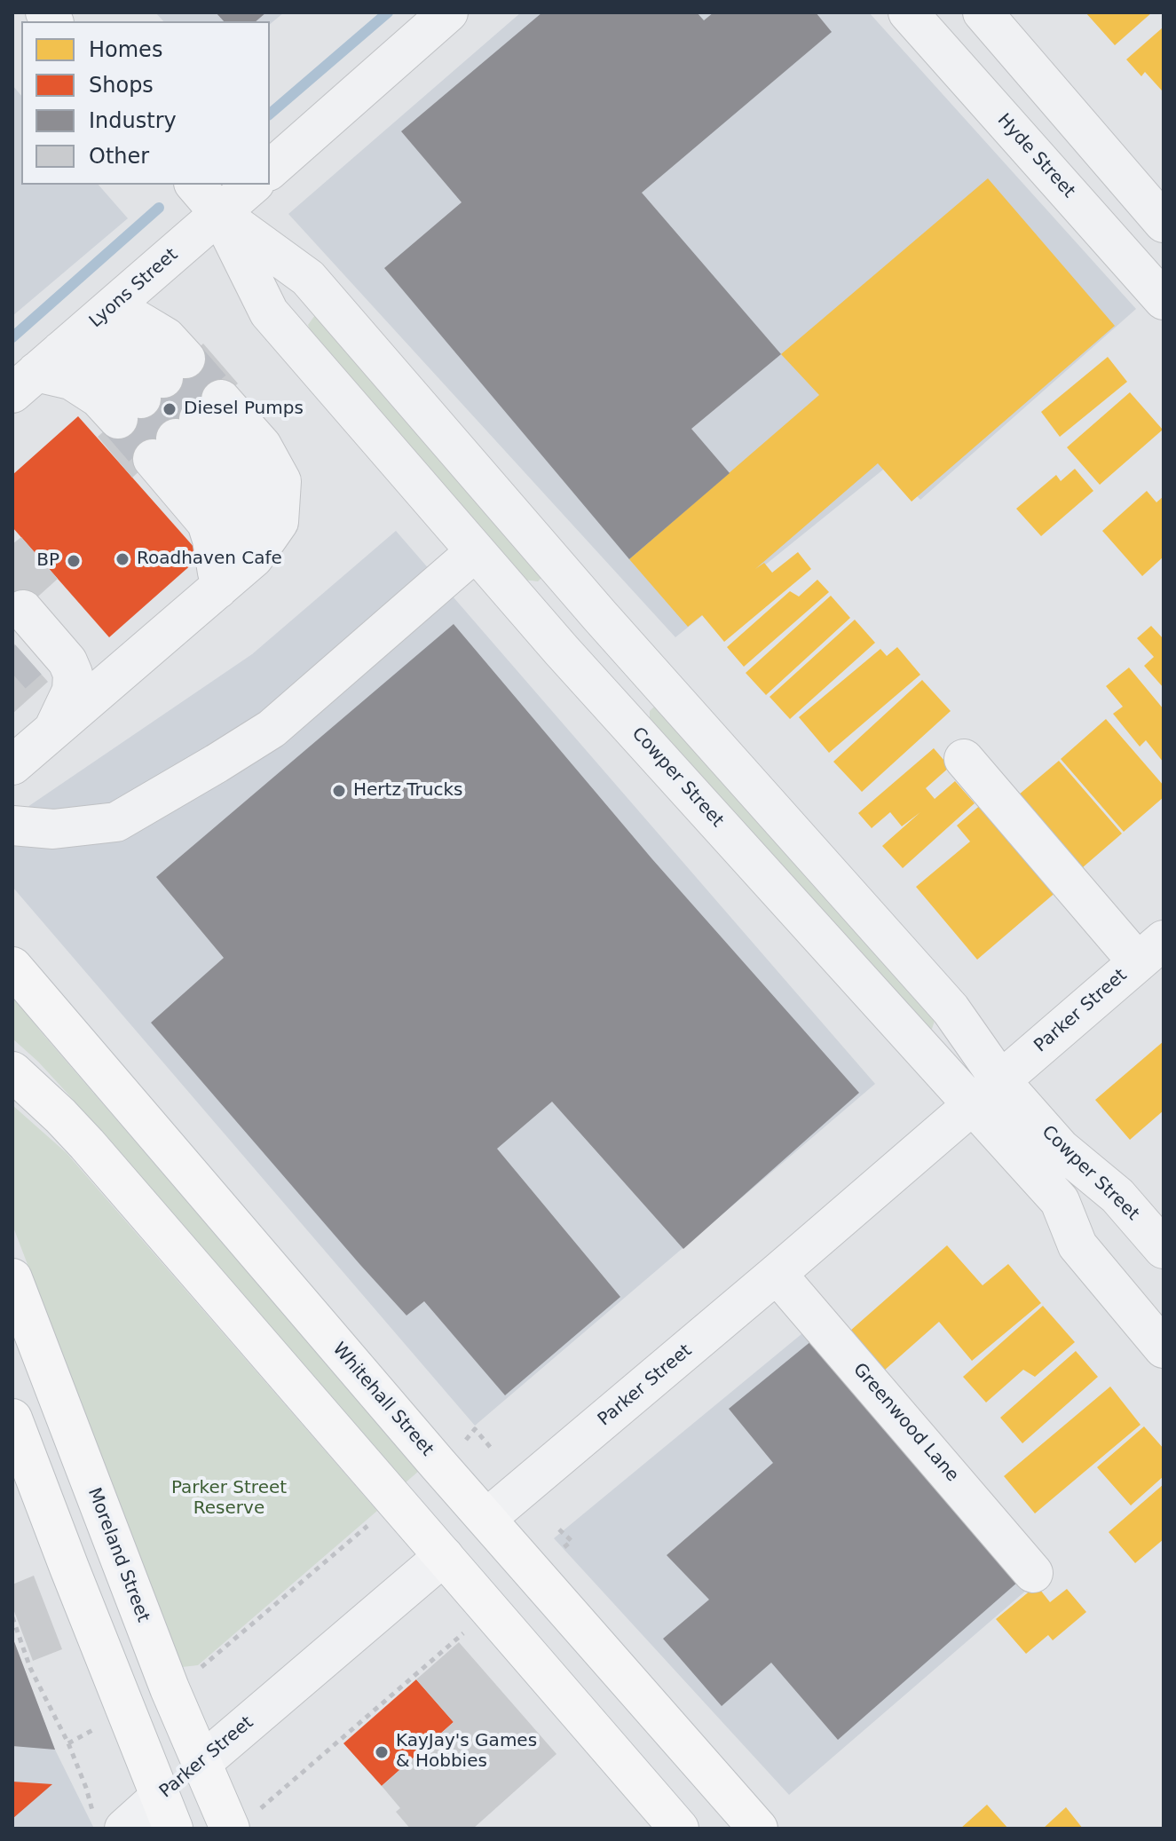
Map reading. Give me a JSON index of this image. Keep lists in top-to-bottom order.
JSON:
{
  "streets": {
    "main road": ["Parker Street", "Whitehall Street", "Moreland Street"],
    "street": [
      "Hyde Street",
      "Lyons Street",
      "Cowper Street",
      "Greenwood Lane"
    ]
  },
  "crossings": [
    ["Lyons Street", "Cowper Street"],
    ["Cowper Street", "Parker Street"],
    ["Parker Street", "Whitehall Street"],
    ["Parker Street", "Greenwood Lane"],
    ["Parker Street", "Moreland Street"]
  ],
  "parks": ["Parker Street Reserve"],
  "places": [
    "Diesel Pumps",
    "Roadhaven Cafe",
    "BP",
    "Hertz Trucks",
    "KayJay's Games & Hobbies"
  ],
  "legend": [
    "Homes",
    "Shops",
    "Industry",
    "Other"
  ]
}
